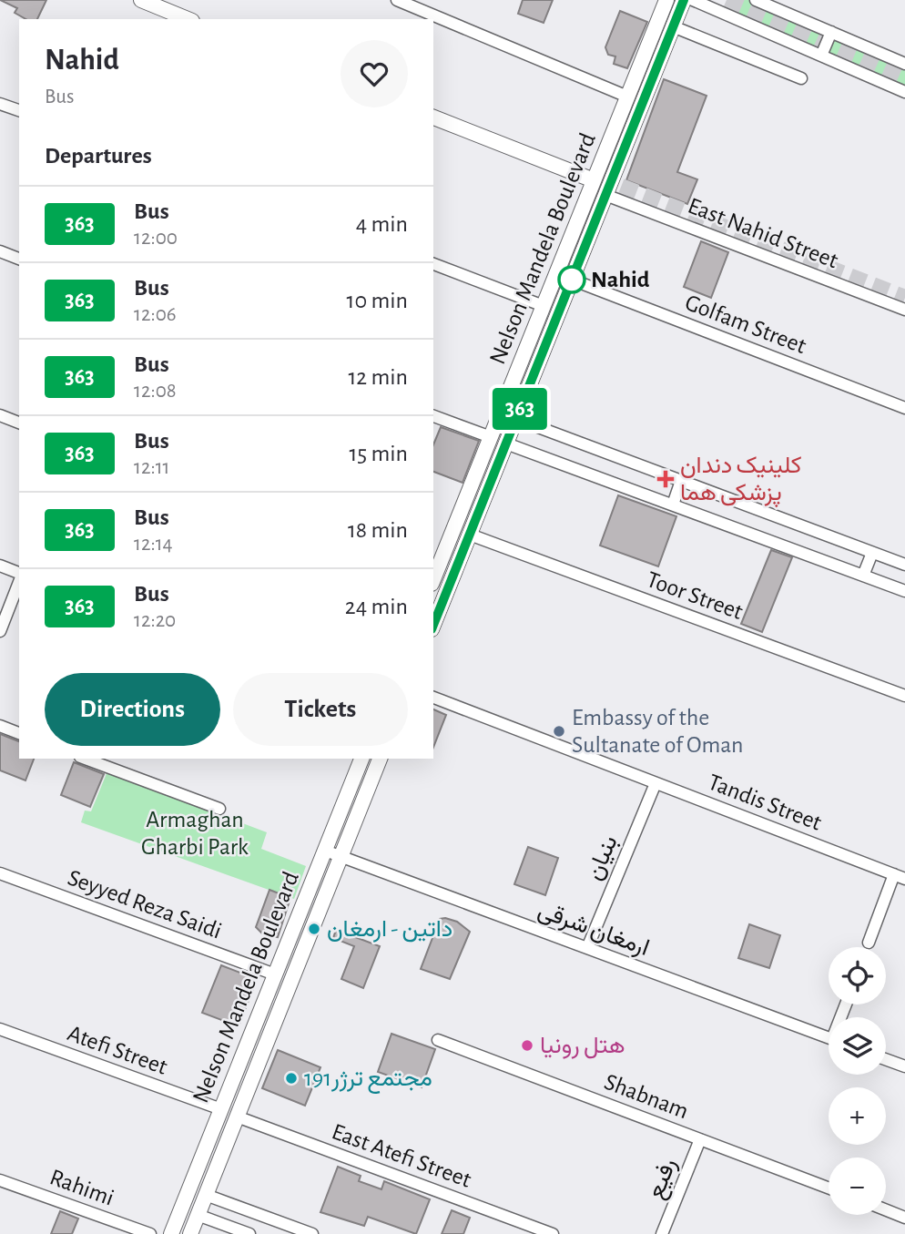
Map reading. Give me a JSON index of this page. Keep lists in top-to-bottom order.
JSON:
{
  "streets": {
    "main road": ["Nelson Mandela Boulevard"],
    "street": [
      "East Nahid Street",
      "Golfam Street",
      "Toor Street",
      "Tandis Street",
      "بنیان",
      "Seyyed Reza Saidi",
      "ارمغان شرقی",
      "Atefi Street",
      "Shabnam",
      "East Atefi Street",
      "رفیع",
      "Rahimi"
    ]
  },
  "crossings": [
    ["East Nahid Street", "Nelson Mandela Boulevard"],
    ["Nelson Mandela Boulevard", "Golfam Street"],
    ["Nelson Mandela Boulevard", "Toor Street"],
    ["Nelson Mandela Boulevard", "Seyyed Reza Saidi"],
    ["Nelson Mandela Boulevard", "ارمغان شرقی"],
    ["Nelson Mandela Boulevard", "Atefi Street"],
    ["Nelson Mandela Boulevard", "East Atefi Street"],
    ["Tandis Street", "بنیان"],
    ["بنیان", "ارمغان شرقی"],
    ["Shabnam", "رفیع"]
  ],
  "parks": ["Armaghan Gharbi Park"],
  "places": {
    "other": [
      "Nahid",
      "Embassy of the Sultanate of Oman",
      "داتین - ارمغان",
      "هتل رونیا",
      "مجتمع ترژر191"
    ],
    "health": ["کلینیک دندان پزشکی هما"]
  },
  "lines": ["bus line 363"],
  "page": {
    "on_map": "363",
    "heading": [
      ["Nahid", "Bus"],
      "Departures"
    ],
    "list": [
      {
        "mark": "363",
        "name": "Bus",
        "note": "12:00",
        "value": "4 min"
      },
      {
        "mark": "363",
        "name": "Bus",
        "note": "12:06",
        "value": "10 min"
      },
      {
        "mark": "363",
        "name": "Bus",
        "note": "12:08",
        "value": "12 min"
      },
      {
        "mark": "363",
        "name": "Bus",
        "note": "12:11",
        "value": "15 min"
      },
      {
        "mark": "363",
        "name": "Bus",
        "note": "12:14",
        "value": "18 min"
      },
      {
        "mark": "363",
        "name": "Bus",
        "note": "12:20",
        "value": "24 min"
      }
    ],
    "buttons": ["Directions", "Tickets"],
    "map_buttons": ["+", "−"]
  }
}
